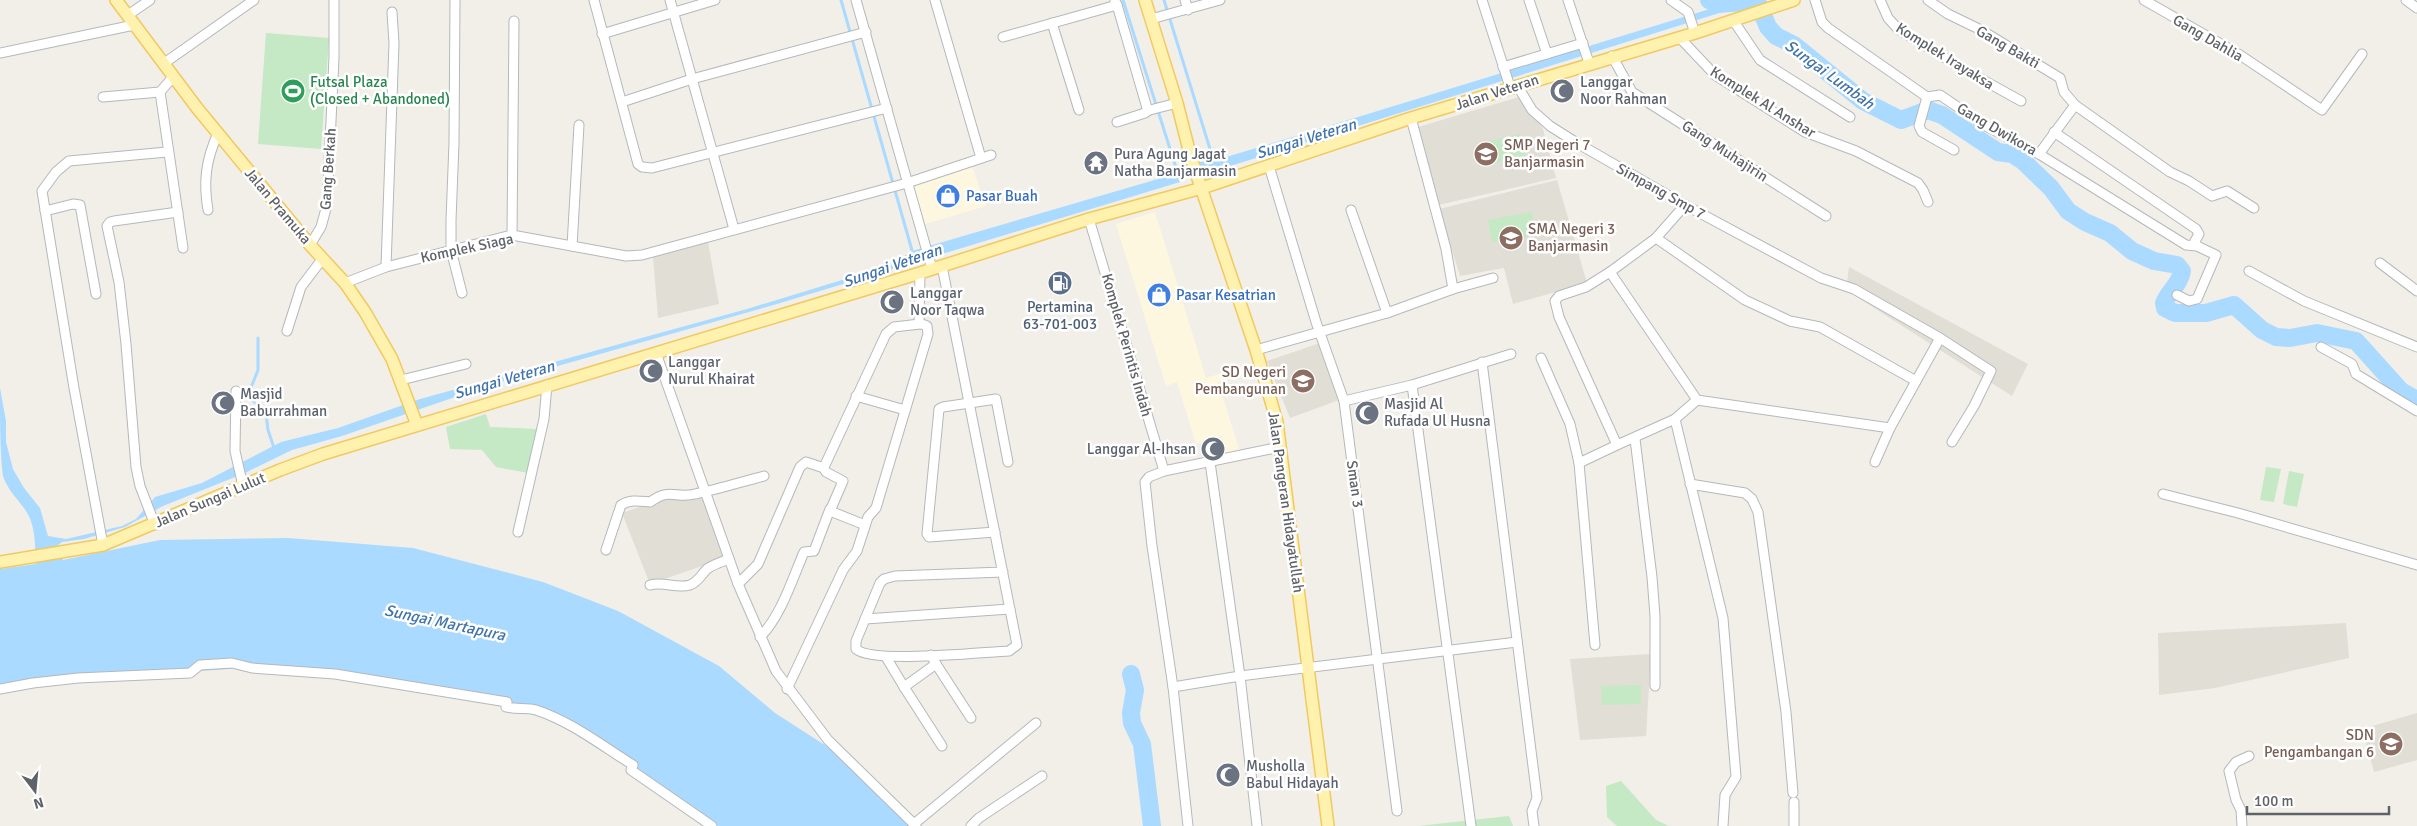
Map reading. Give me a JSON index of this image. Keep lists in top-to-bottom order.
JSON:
{
  "streets": {
    "main road": [
      "Jalan Veteran",
      "Jalan Pramuka",
      "Jalan Sungai Lulut",
      "Jalan Pangeran Hidayatullah"
    ],
    "street": [
      "Gang Dahlia",
      "Gang Bakti",
      "Komplek Irayaksa",
      "Komplek Al Anshar",
      "Gang Dwikora",
      "Gang Muhajirin",
      "Gang Berkah",
      "Simpang Smp 7",
      "Komplek Siaga",
      "Komplek Perintis Indah",
      "Sman 3"
    ]
  },
  "crossings": [
    ["Jalan Veteran", "Komplek Al Anshar"],
    ["Jalan Veteran", "Gang Muhajirin"],
    ["Jalan Veteran", "Simpang Smp 7"],
    ["Jalan Veteran", "Komplek Perintis Indah"],
    ["Jalan Veteran", "Sman 3"],
    ["Jalan Veteran", "Jalan Sungai Lulut"],
    ["Jalan Veteran", "Jalan Pangeran Hidayatullah"],
    ["Gang Berkah", "Jalan Pramuka"],
    ["Jalan Pramuka", "Komplek Siaga"],
    ["Jalan Pramuka", "Jalan Sungai Lulut"]
  ],
  "water": ["Sungai Lumbah", "Sungai Veteran", "Sungai Martapura"],
  "places": {
    "sports": ["Futsal Plaza (Closed + Abandoned)"],
    "mosque": [
      "Langgar Noor Rahman",
      "Langgar Noor Taqwa",
      "Langgar Nurul Khairat",
      "Masjid Baburrahman",
      "Masjid Al Rufada Ul Husna",
      "Langgar Al-Ihsan",
      "Musholla Babul Hidayah"
    ],
    "school or university": [
      "SMP Negeri 7 Banjarmasin",
      "SMA Negeri 3 Banjarmasin",
      "SD Negeri Pembangunan",
      "SDN Pengambangan 6"
    ],
    "temple": ["Pura Agung Jagat Natha Banjarmasin"],
    "shop": ["Pasar Buah", "Pasar Kesatrian"],
    "fuel station": ["Pertamina 63-701-003"]
  },
  "scale_bar": "100 m",
  "north": "bottom"
}
